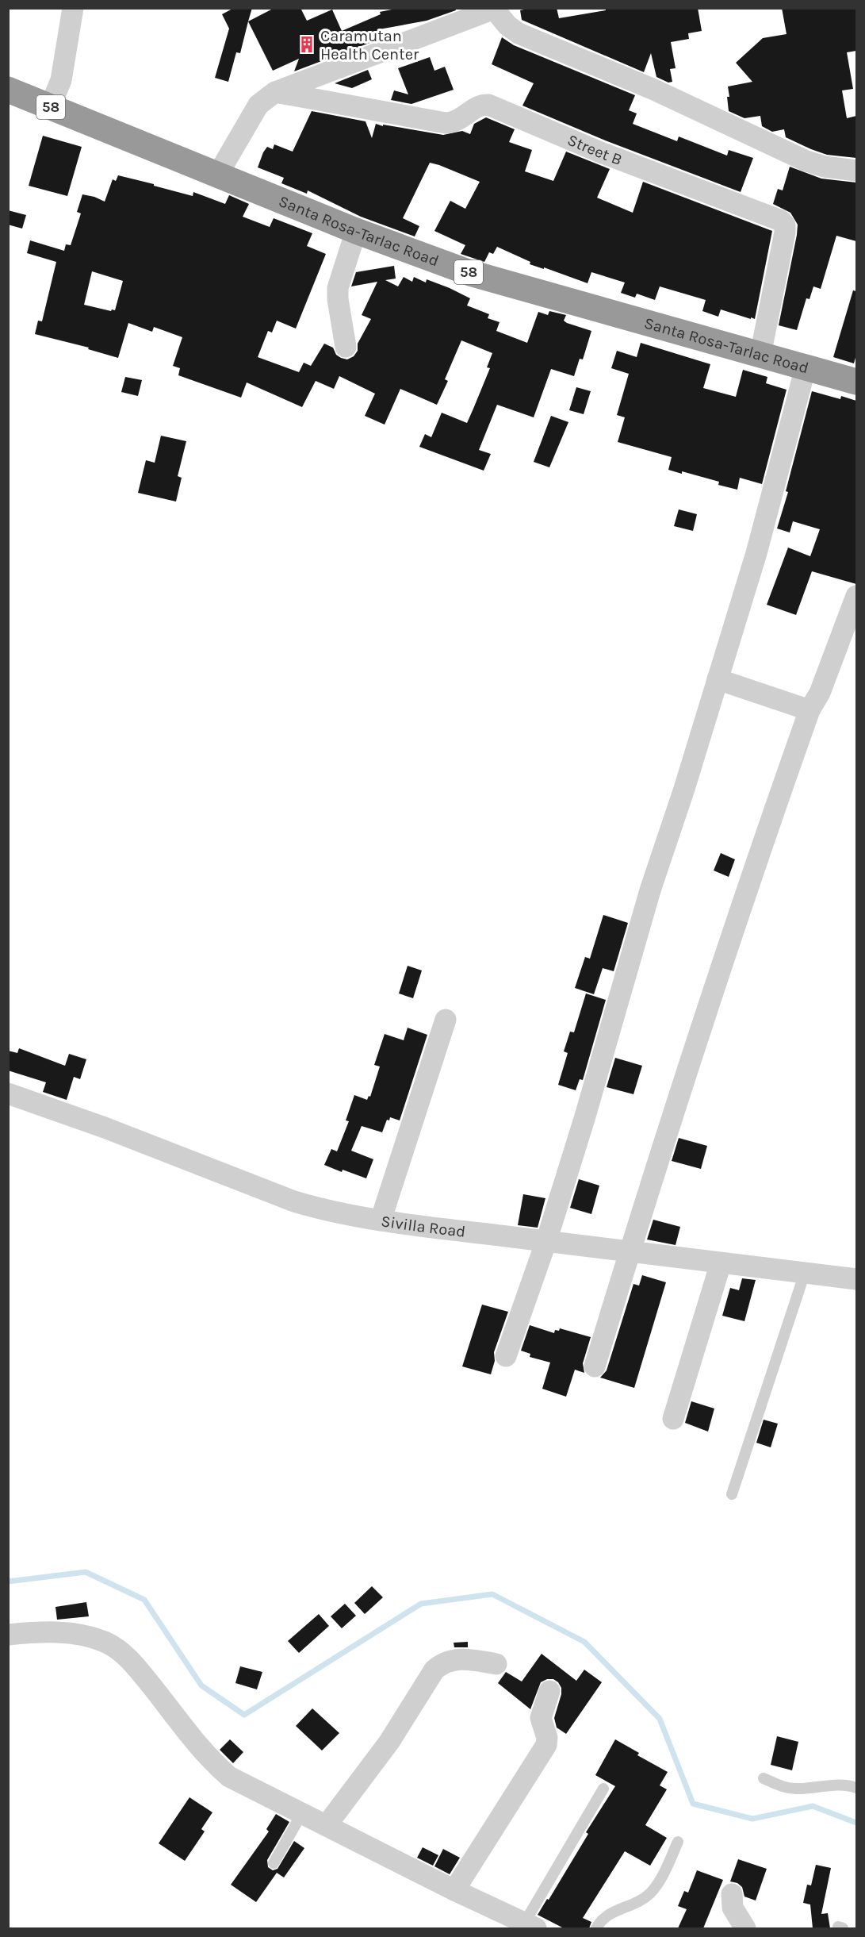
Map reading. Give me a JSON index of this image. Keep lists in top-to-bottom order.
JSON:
{
  "streets": {
    "highway": ["58", "Santa Rosa-Tarlac Road"],
    "street": ["Street B", "Sivilla Road"]
  },
  "crossings": [
    ["Street B", "Santa Rosa-Tarlac Road"]
  ],
  "places": {
    "building": ["Caramutan Health Center"]
  }
}
